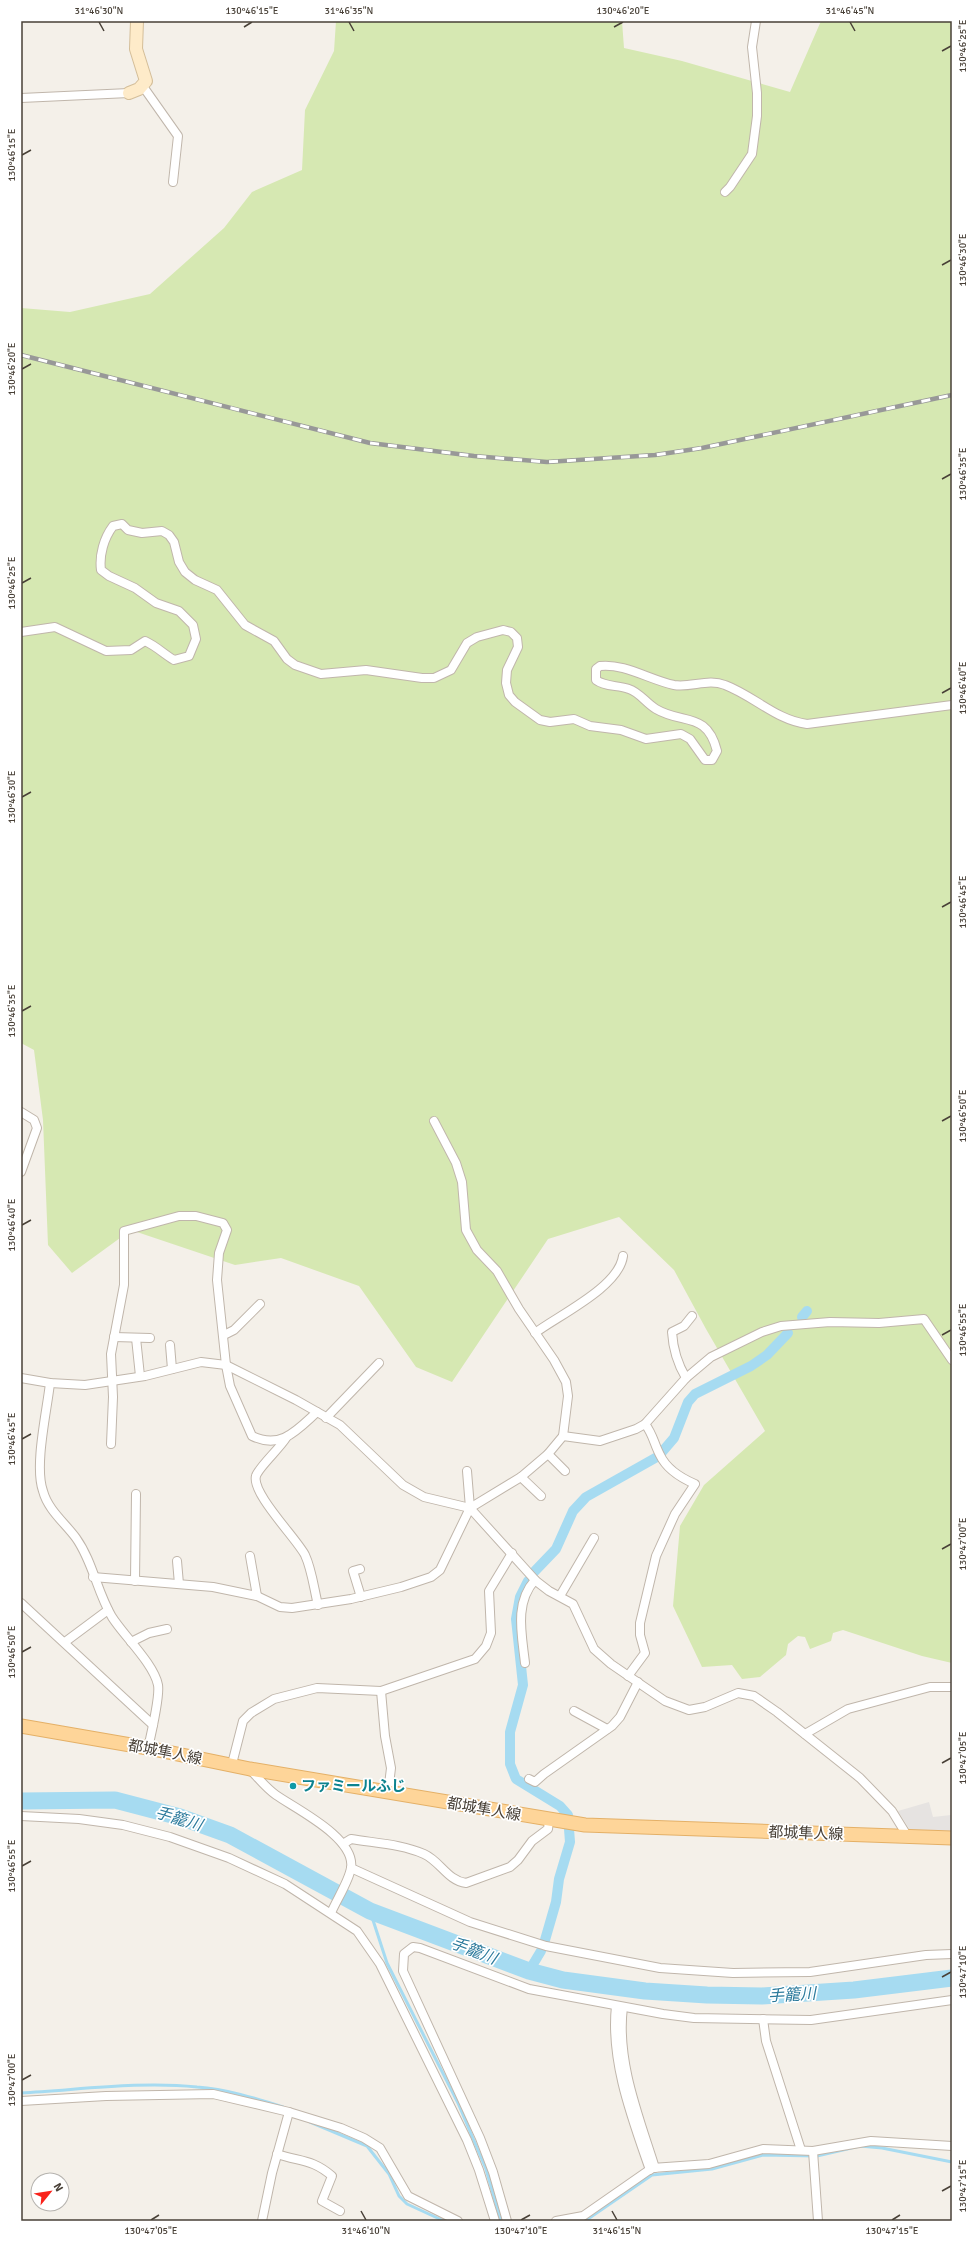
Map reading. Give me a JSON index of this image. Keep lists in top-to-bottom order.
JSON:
{
  "streets": {
    "main road": ["都城隼人線"]
  },
  "water": ["手籠川"],
  "places": ["ファミールふじ"],
  "north": "top right",
  "coordinates": [
    "31°46'30\"N",
    "130°46'15\"E",
    "31°46'35\"N",
    "130°46'20\"E",
    "31°46'45\"N",
    "130°46'25\"E",
    "130°46'30\"E",
    "130°46'35\"E",
    "130°46'40\"E",
    "130°46'45\"E",
    "130°46'50\"E",
    "130°46'55\"E",
    "130°47'00\"E",
    "130°47'05\"E",
    "130°47'10\"E",
    "130°47'15\"E",
    "31°46'10\"N",
    "31°46'15\"N"
  ]
}
